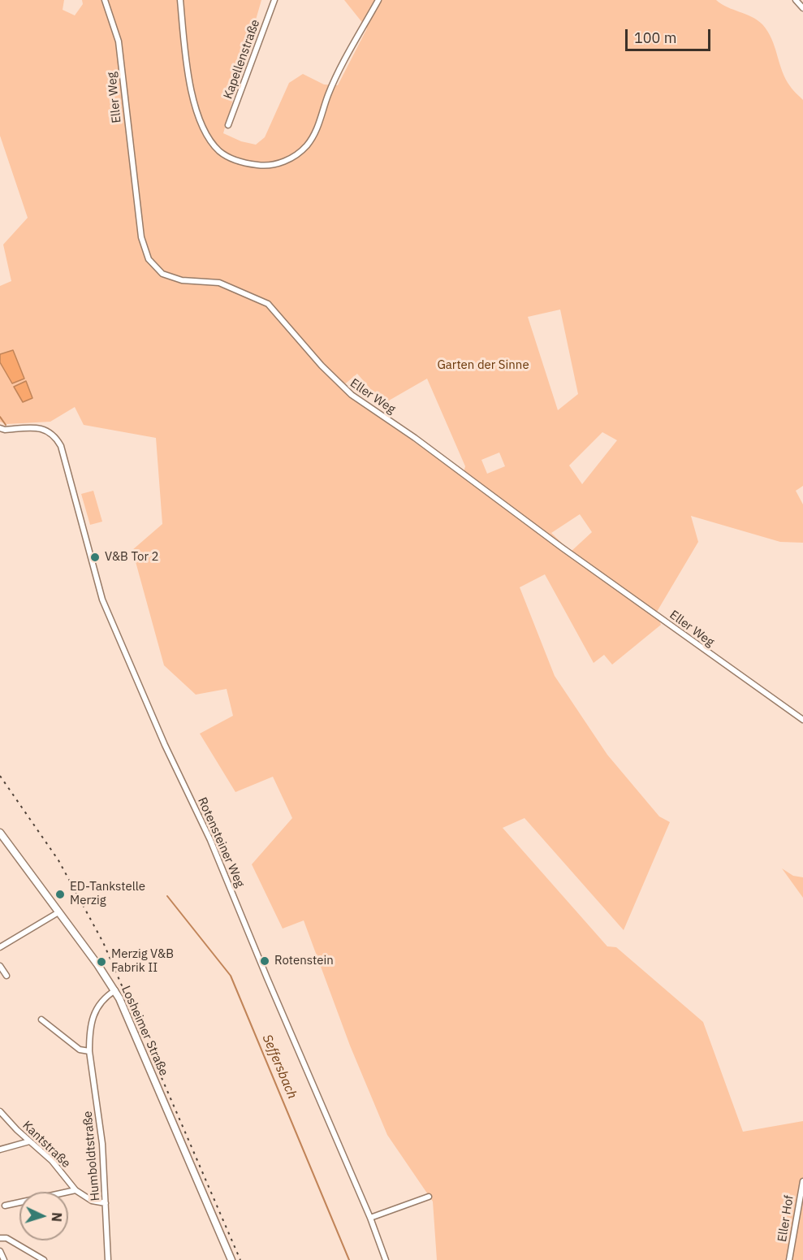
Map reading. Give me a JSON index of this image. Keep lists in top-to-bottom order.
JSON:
{
  "streets": {
    "main road": ["Losheimer Straße"],
    "street": [
      "Kapellenstraße",
      "Eller Weg",
      "Rotensteiner Weg",
      "Kantstraße",
      "Humboldtstraße",
      "Eller Hof"
    ]
  },
  "crossings": [
    ["Losheimer Straße", "Humboldtstraße"],
    ["Kantstraße", "Humboldtstraße"]
  ],
  "water": ["Seffersbach"],
  "parks": ["Garten der Sinne"],
  "places": [
    "V&B Tor 2",
    "ED-Tankstelle Merzig",
    "Rotenstein",
    "Merzig V&B Fabrik II"
  ],
  "scale_bar": "100 m",
  "north": "right"
}
